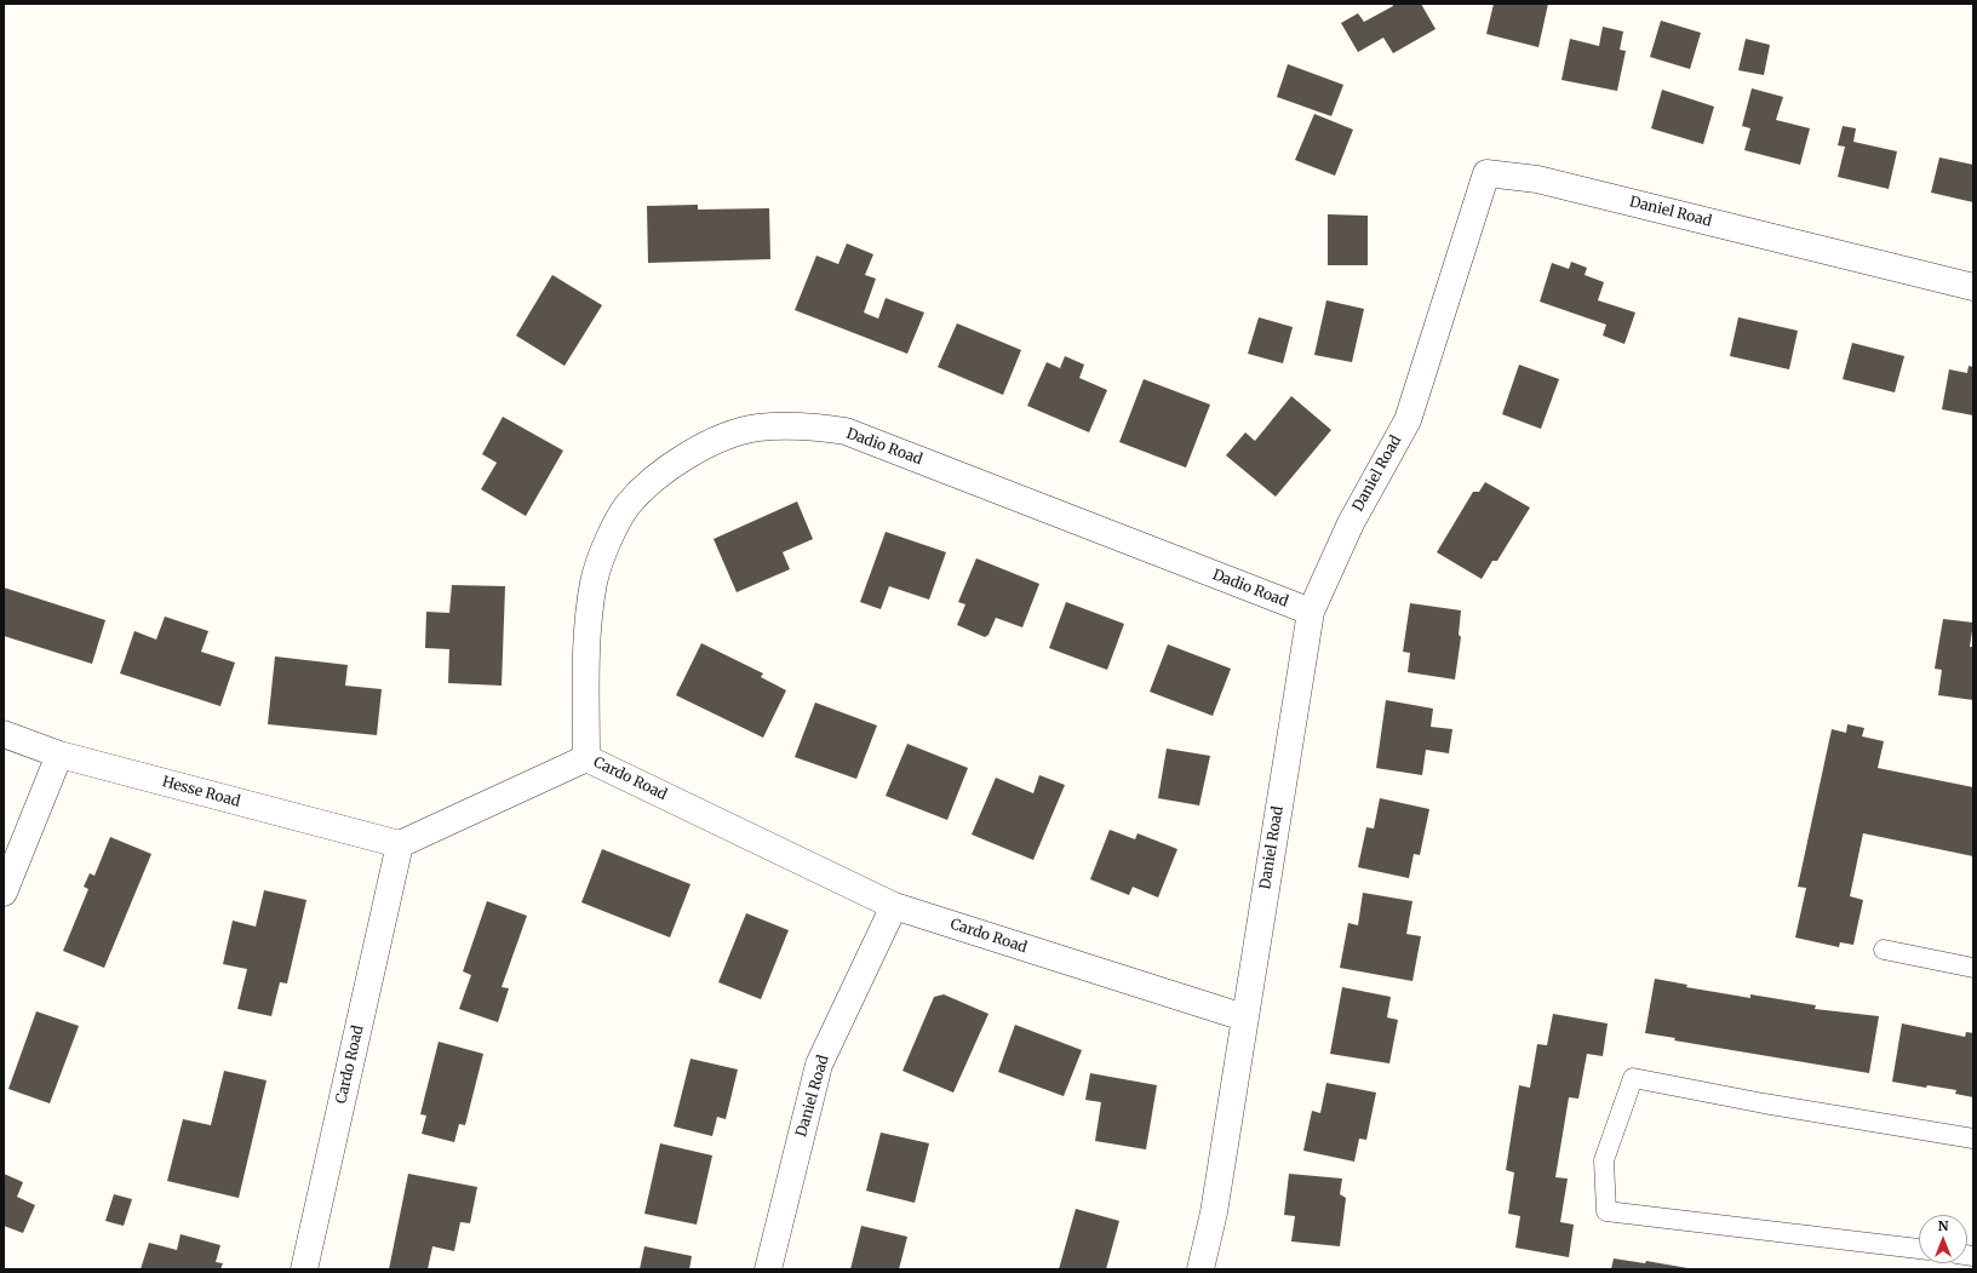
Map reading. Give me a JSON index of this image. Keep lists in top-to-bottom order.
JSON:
{
  "streets": {
    "street": [
      "Daniel Road",
      "Dadio Road",
      "Cardo Road",
      "Hesse Road"
    ]
  },
  "crossings": [
    ["Daniel Road", "Dadio Road"],
    ["Daniel Road", "Cardo Road"],
    ["Dadio Road", "Cardo Road"],
    ["Cardo Road", "Hesse Road"]
  ],
  "north": "top"
}
